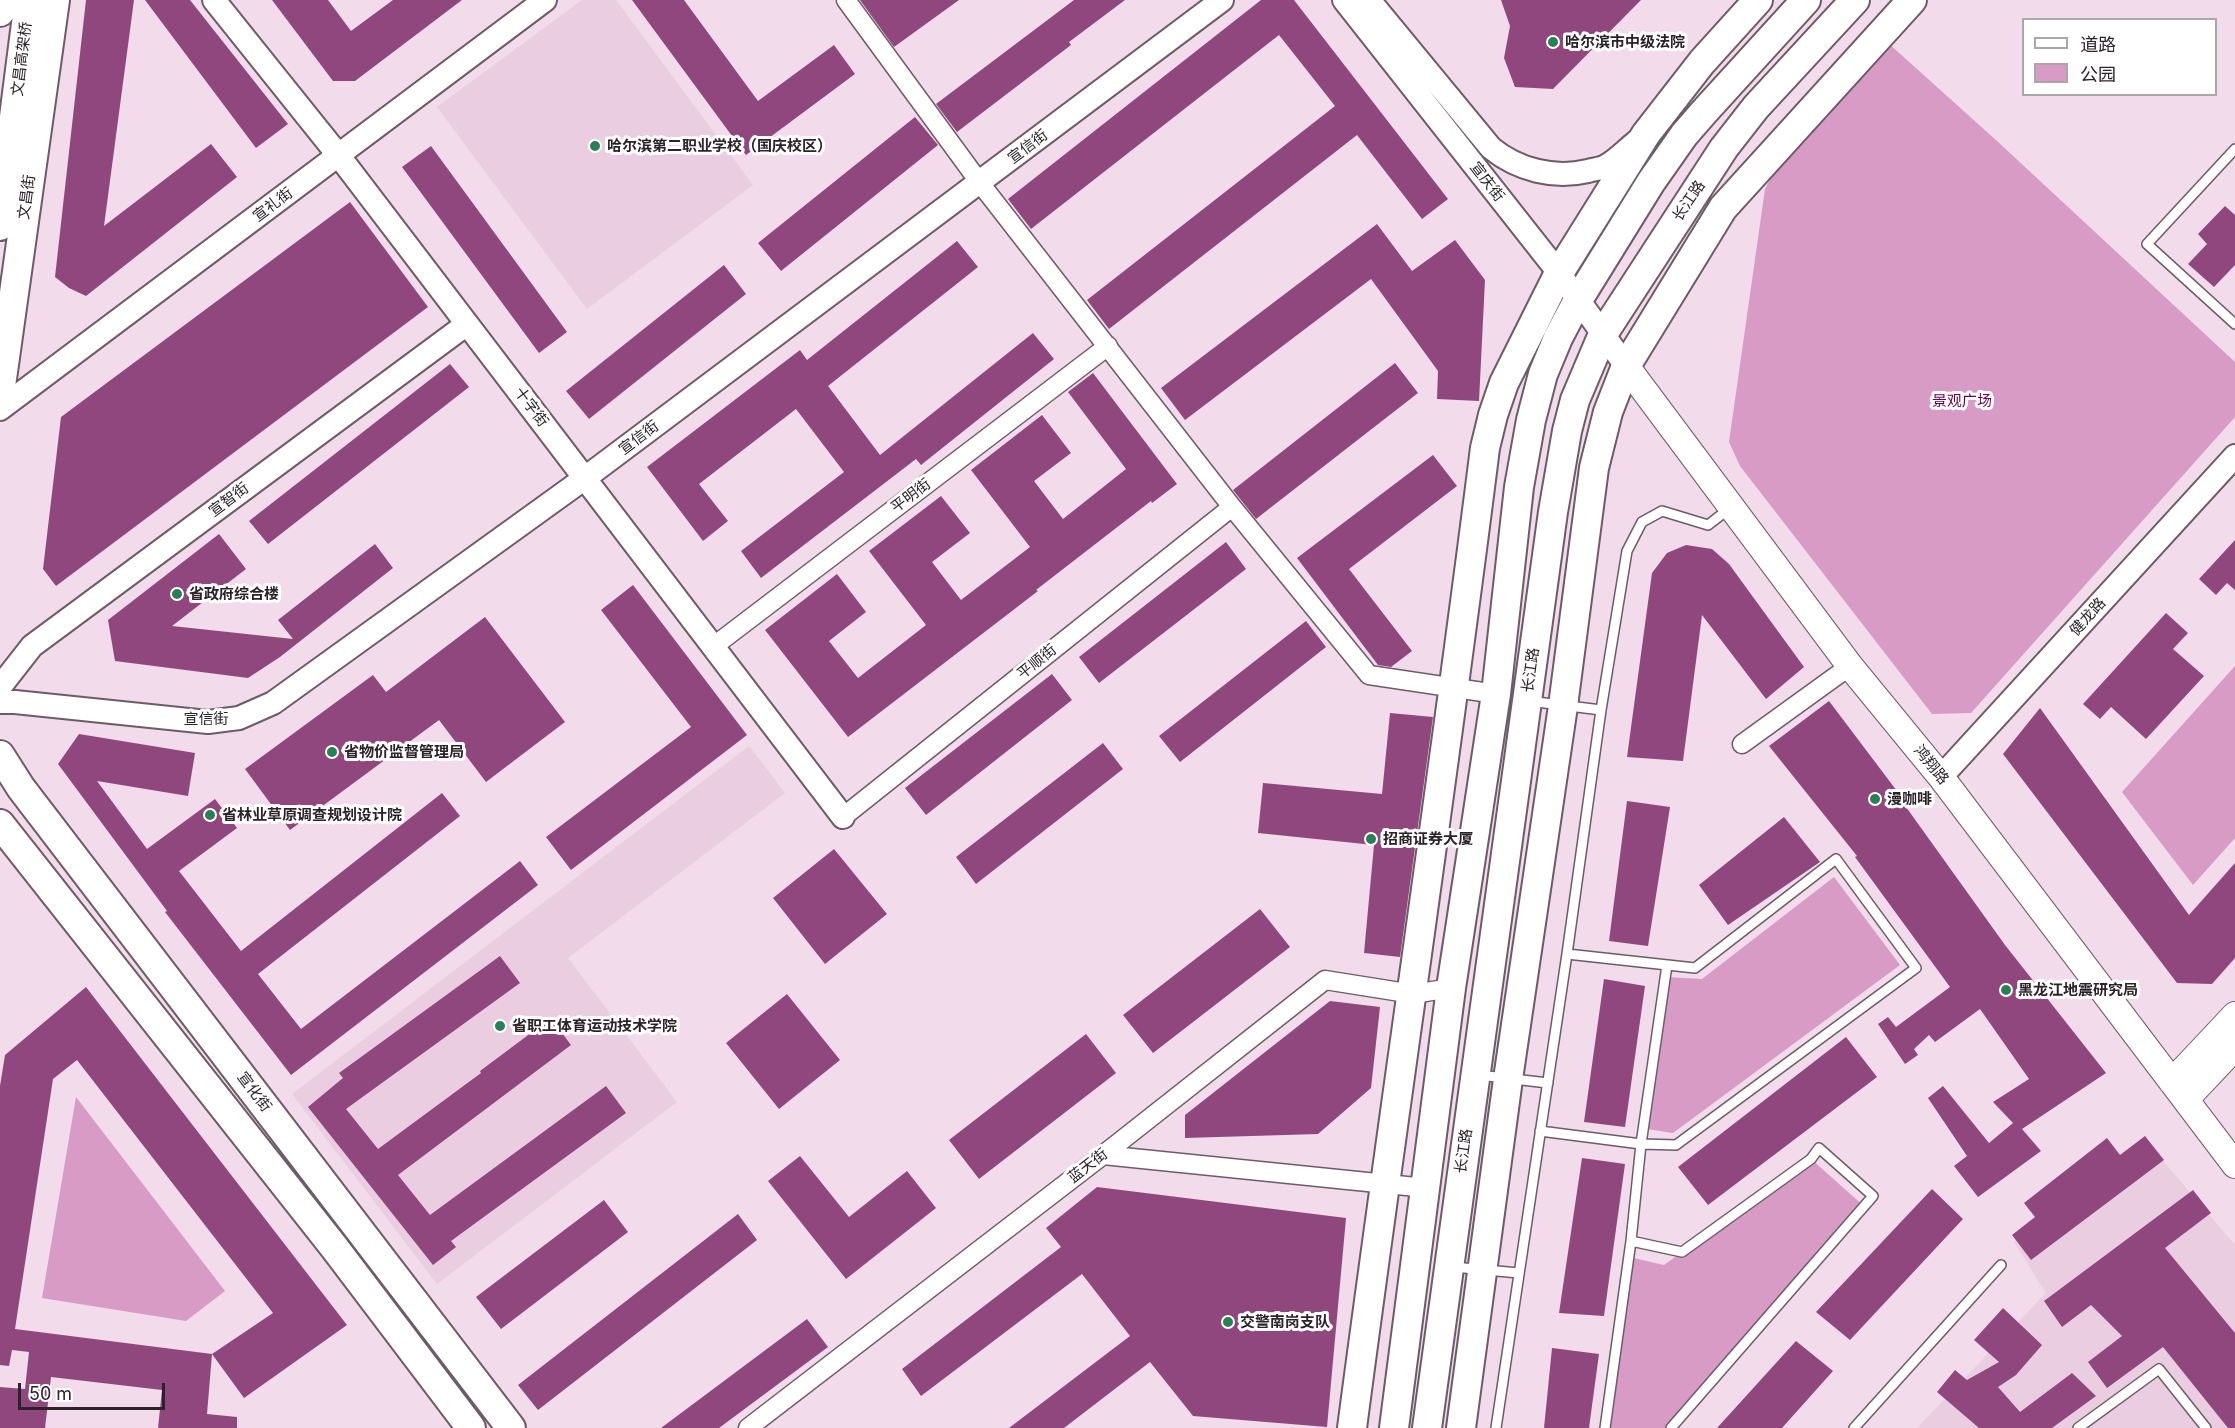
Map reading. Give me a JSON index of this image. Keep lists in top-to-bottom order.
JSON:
{
  "streets": {
    "main road": [
      "文昌高架桥",
      "文昌街",
      "长江路",
      "鸿翔路",
      "宣化街"
    ],
    "street": [
      "宣信街",
      "宣庆街",
      "宣礼街",
      "十字街",
      "平明街",
      "宣智街",
      "健龙路",
      "平顺街",
      "蓝天街"
    ]
  },
  "crossings": [
    ["宣信街", "十字街"],
    ["宣庆街", "长江路"],
    ["宣庆街", "鸿翔路"],
    ["长江路", "蓝天街"],
    ["宣礼街", "十字街"],
    ["十字街", "平明街"],
    ["十字街", "宣智街"],
    ["十字街", "平顺街"],
    ["健龙路", "鸿翔路"]
  ],
  "parks": ["景观广场"],
  "places": [
    "哈尔滨市中级法院",
    "哈尔滨第二职业学校（国庆校区）",
    "省政府综合楼",
    "省物价监督管理局",
    "漫咖啡",
    "省林业草原调查规划设计院",
    "招商证券大厦",
    "黑龙江地震研究局",
    "省职工体育运动技术学院",
    "交警南岗支队"
  ],
  "legend": ["道路", "公园"],
  "scale_bar": "50 m"
}
